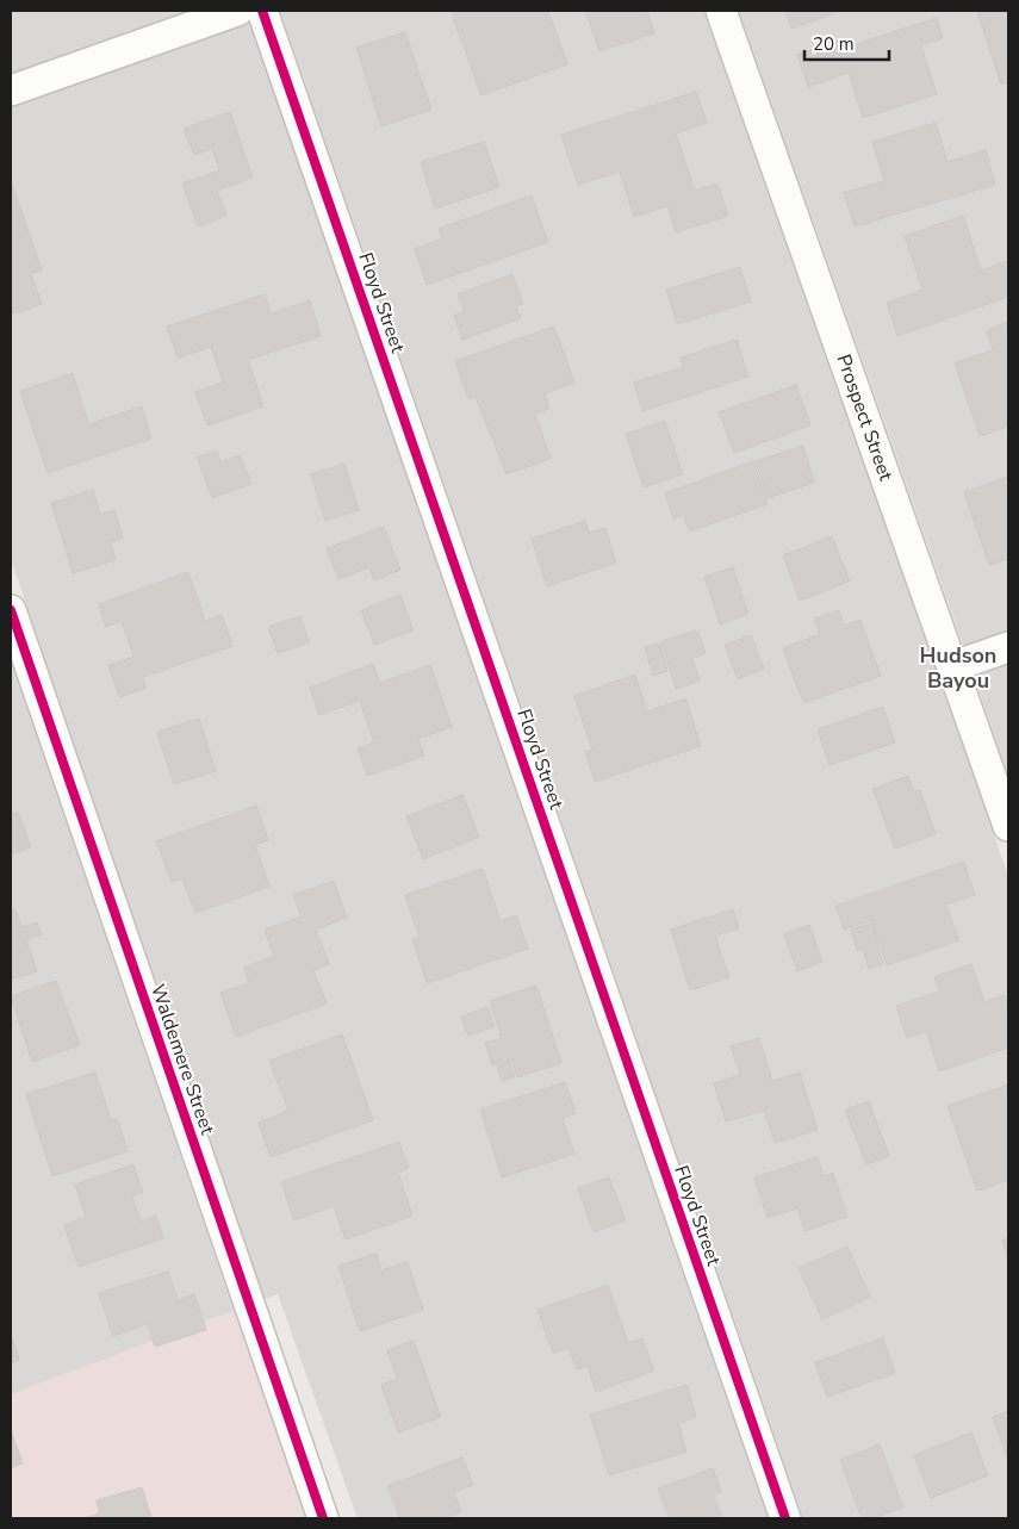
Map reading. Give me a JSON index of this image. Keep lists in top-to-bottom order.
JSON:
{
  "streets": {
    "street": ["Floyd Street", "Prospect Street", "Waldemere Street"]
  },
  "districts": ["Hudson Bayou"],
  "scale_bar": "20 m"
}
